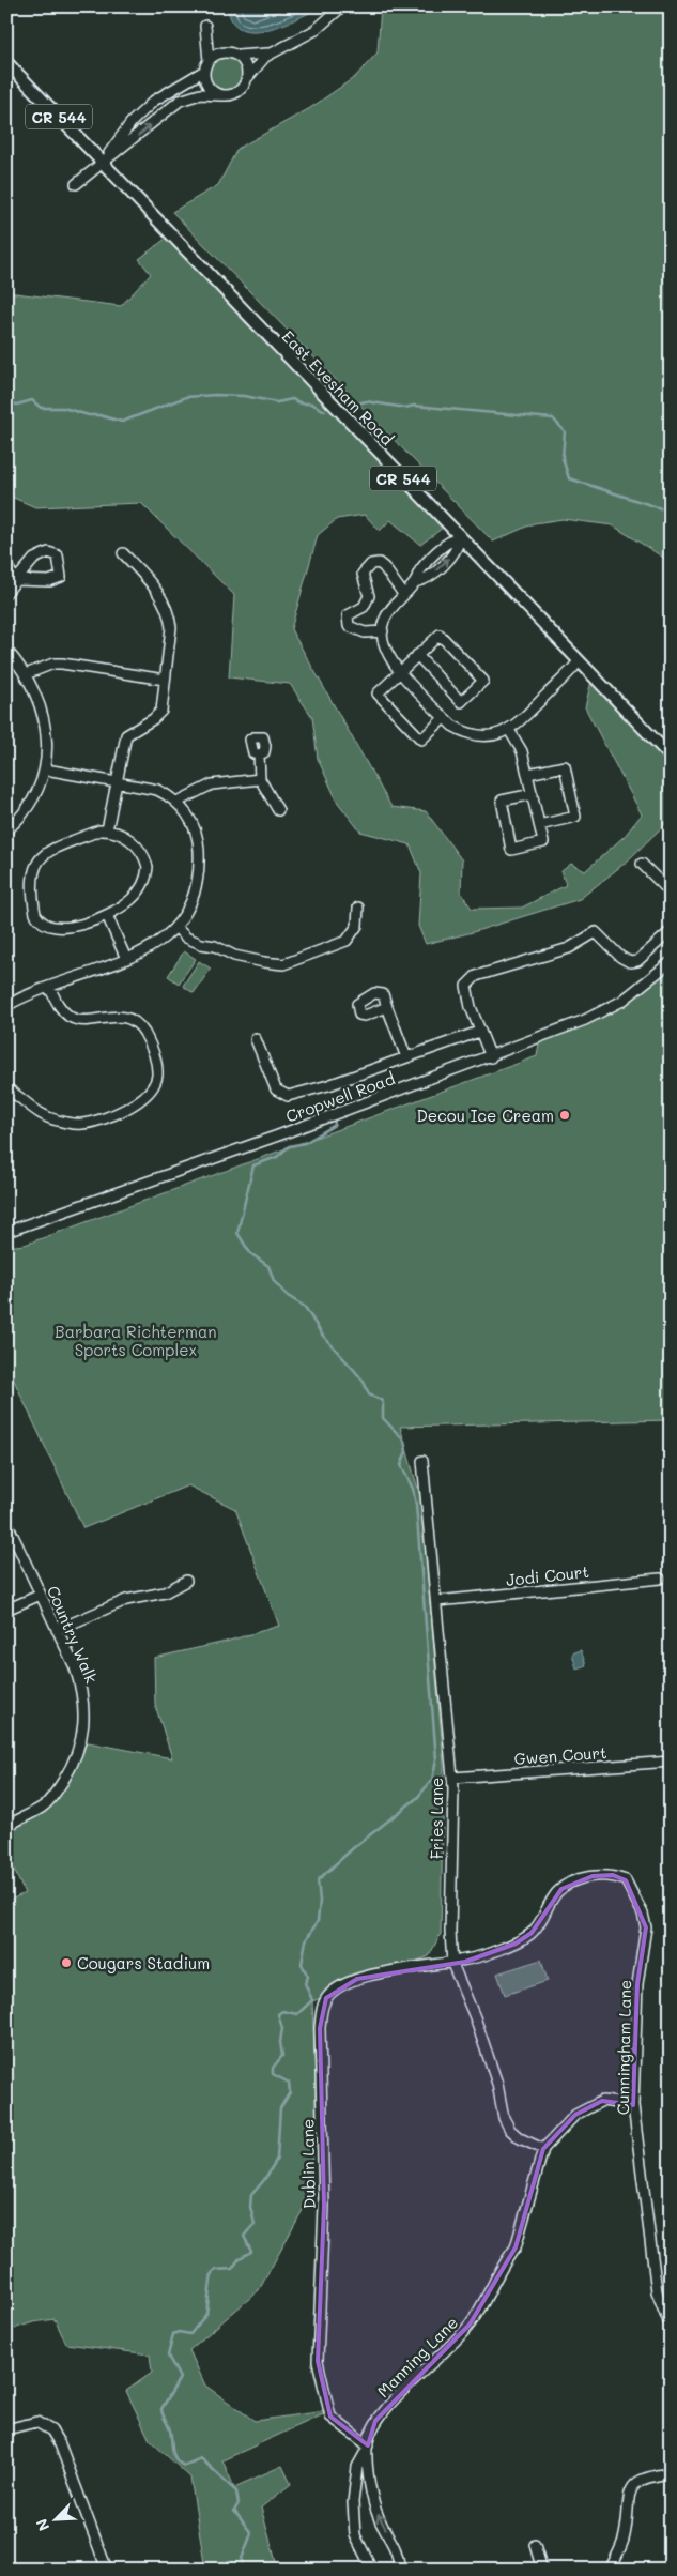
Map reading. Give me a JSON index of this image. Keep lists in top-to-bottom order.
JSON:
{
  "streets": {
    "main road": ["CR 544", "East Evesham Road"],
    "street": [
      "Cropwell Road",
      "Jodi Court",
      "Country Walk",
      "Gwen Court",
      "Fries Lane",
      "Cunningham Lane",
      "Dublin Lane",
      "Manning Lane"
    ]
  },
  "crossings": [
    ["Jodi Court", "Fries Lane"],
    ["Gwen Court", "Fries Lane"],
    ["Fries Lane", "Cunningham Lane"],
    ["Fries Lane", "Dublin Lane"],
    ["Fries Lane", "Manning Lane"],
    ["Cunningham Lane", "Dublin Lane"],
    ["Cunningham Lane", "Manning Lane"],
    ["Dublin Lane", "Manning Lane"]
  ],
  "parks": ["Barbara Richterman Sports Complex"],
  "places": ["Decou Ice Cream", "Cougars Stadium"],
  "north": "bottom left"
}
